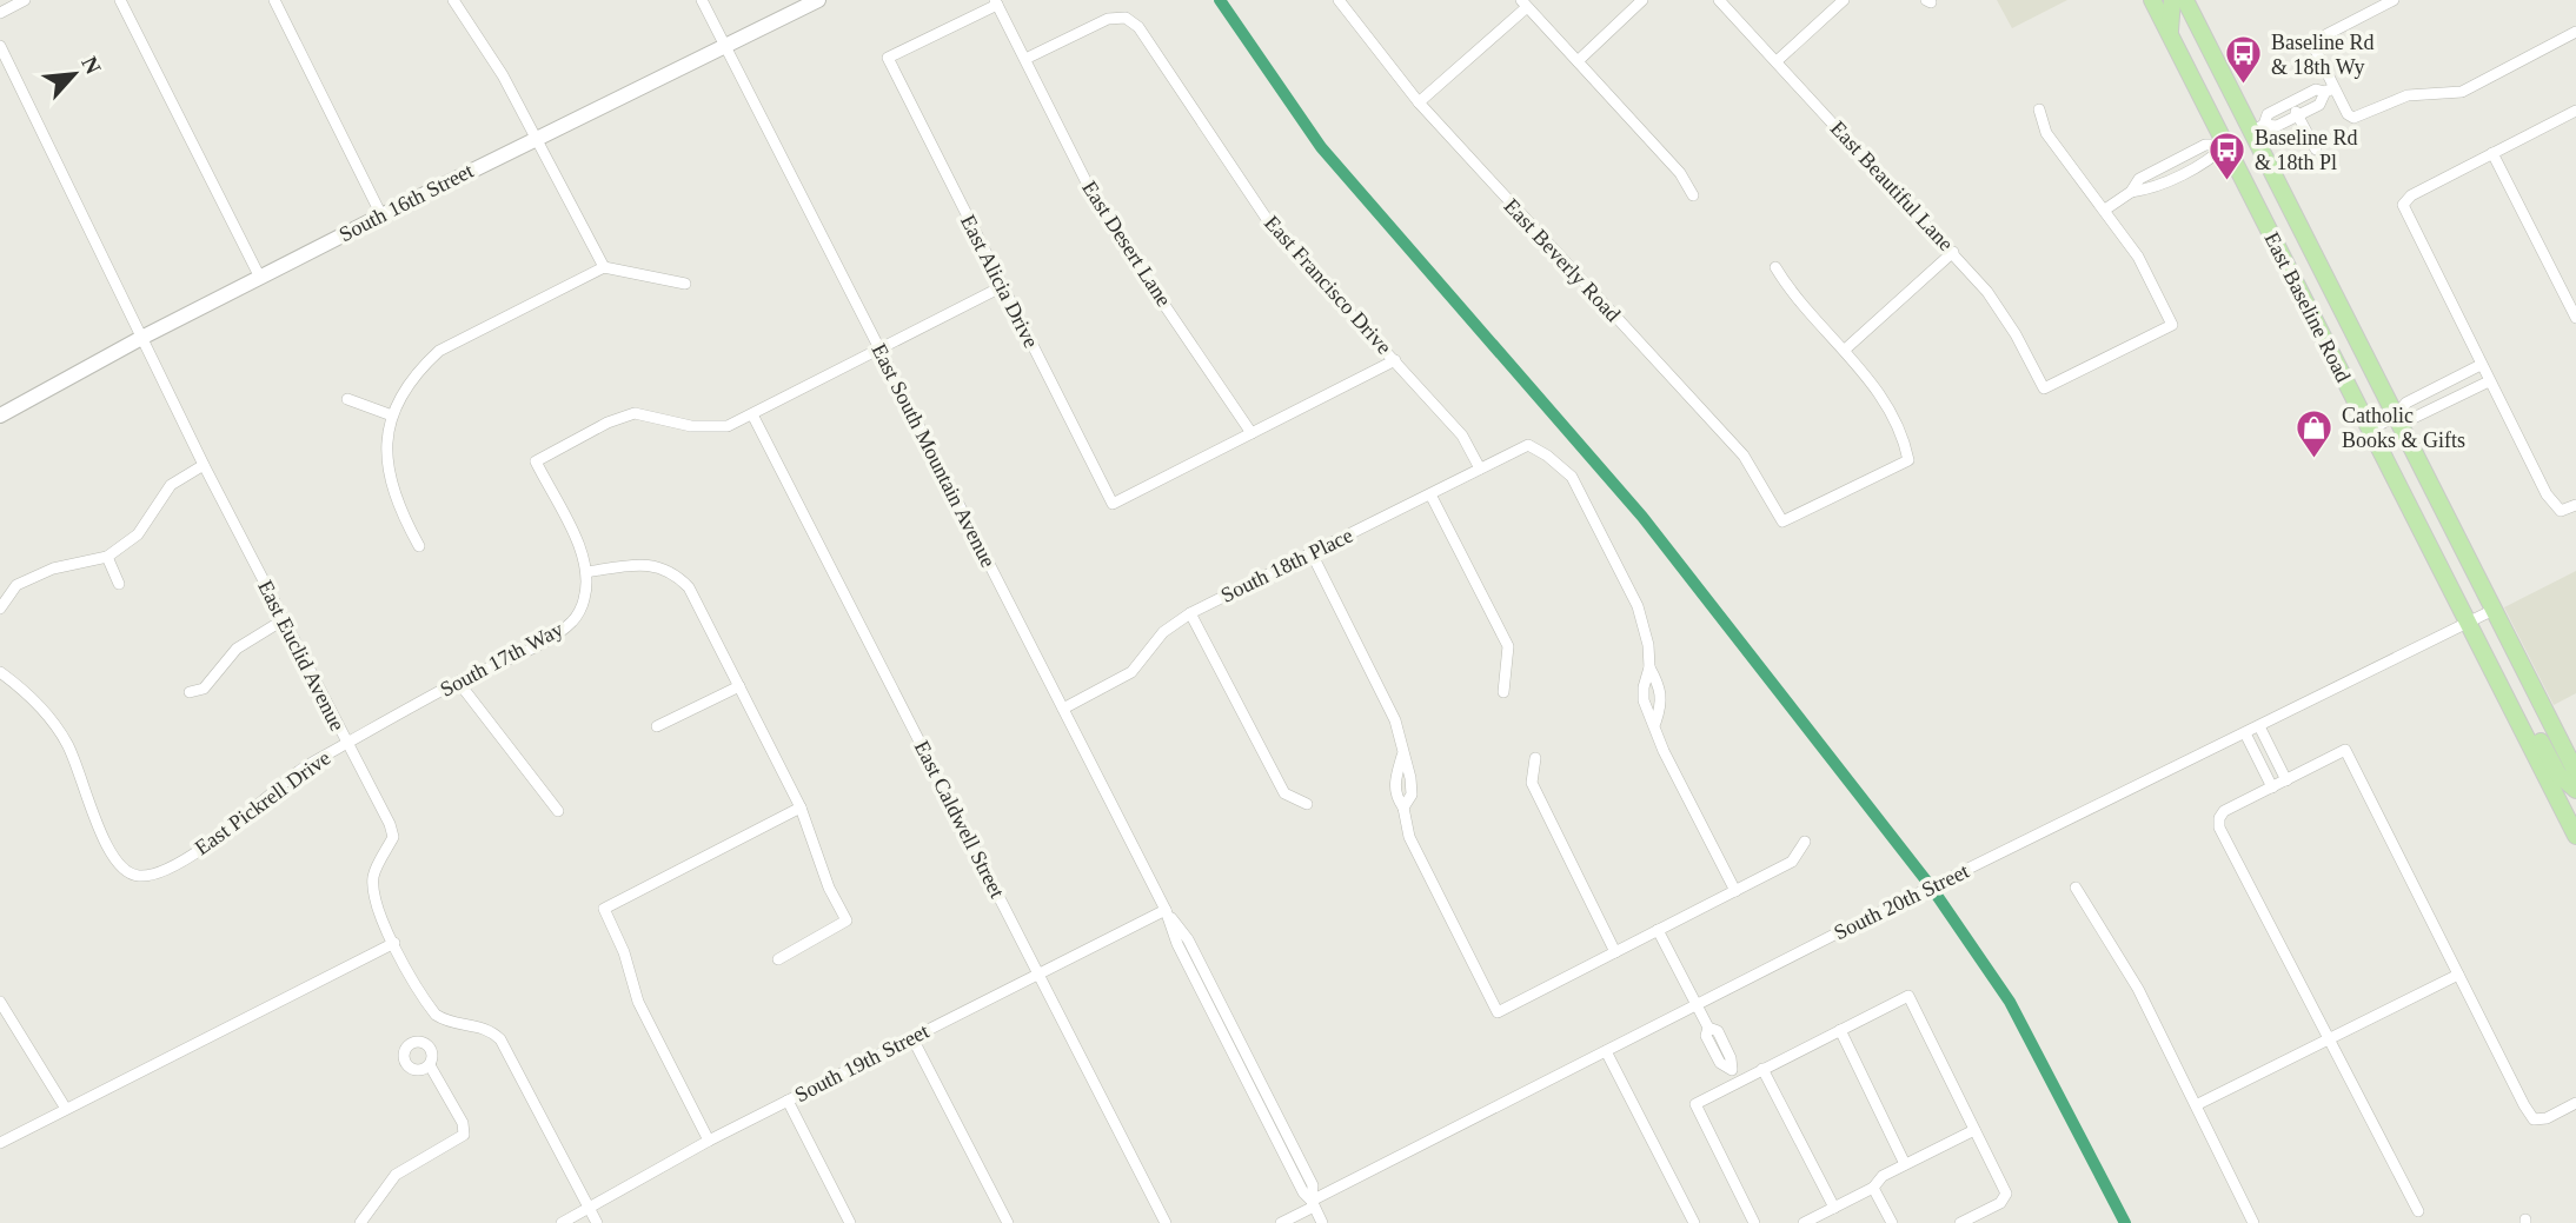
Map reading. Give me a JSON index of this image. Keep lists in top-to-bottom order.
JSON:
{
  "streets": {
    "main road": ["South 16th Street", "East Baseline Road"],
    "street": [
      "East Beautiful Lane",
      "East Desert Lane",
      "East Beverly Road",
      "East Alicia Drive",
      "East Francisco Drive",
      "East South Mountain Avenue",
      "South 18th Place",
      "East Euclid Avenue",
      "South 17th Way",
      "East Pickrell Drive",
      "East Caldwell Street",
      "South 20th Street",
      "South 19th Street"
    ]
  },
  "crossings": [
    ["South 16th Street", "East South Mountain Avenue"],
    ["South 16th Street", "East Euclid Avenue"],
    ["East Desert Lane", "East Alicia Drive"],
    ["East Desert Lane", "East Francisco Drive"],
    ["East Francisco Drive", "South 18th Place"],
    ["East Baseline Road", "South 20th Street"],
    ["East South Mountain Avenue", "South 18th Place"],
    ["East South Mountain Avenue", "South 20th Street"],
    ["East South Mountain Avenue", "South 19th Street"],
    ["East Euclid Avenue", "South 17th Way"],
    ["East Euclid Avenue", "East Pickrell Drive"],
    ["East Euclid Avenue", "South 19th Street"],
    ["South 17th Way", "East Pickrell Drive"],
    ["East Caldwell Street", "South 19th Street"]
  ],
  "places": {
    "bus stop": ["Baseline Rd & 18th Wy", "Baseline Rd & 18th Pl"],
    "shop": ["Catholic Books & Gifts"]
  },
  "north": "top right"
}
